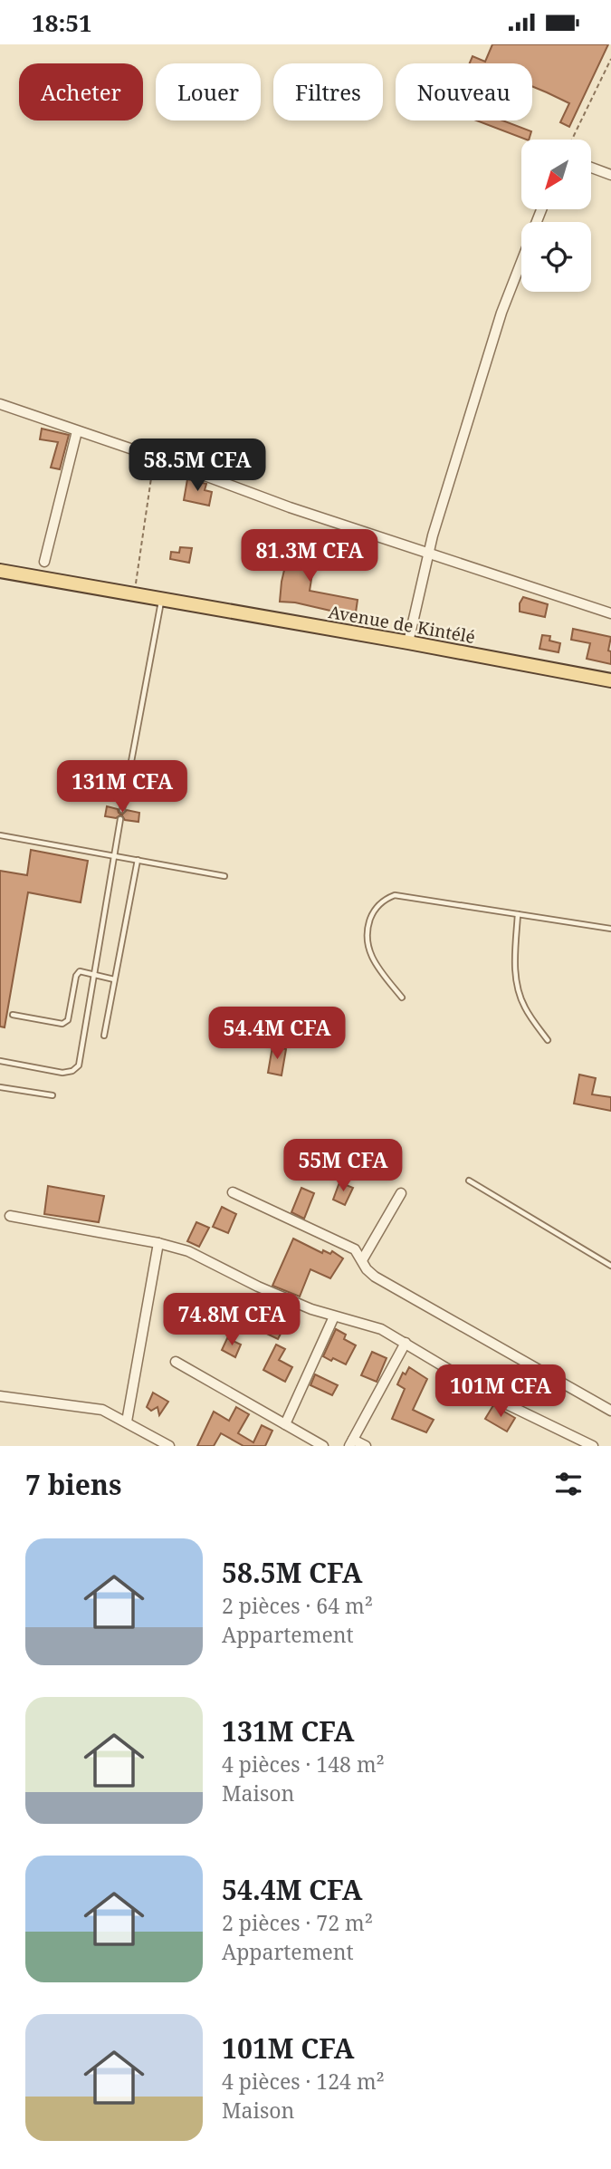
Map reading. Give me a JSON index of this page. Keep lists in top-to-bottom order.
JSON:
{
  "streets": {
    "main road": ["Avenue de Kintélé"]
  },
  "north": "bottom left",
  "page": {
    "status": "18:51",
    "chip": [
      "Acheter",
      "Louer",
      "Filtres",
      "Nouveau"
    ],
    "price": [
      "58.5M CFA",
      "81.3M CFA",
      "131M CFA",
      "54.4M CFA",
      "55M CFA",
      "74.8M CFA",
      "101M CFA"
    ],
    "heading": "7 biens",
    "list": [
      {
        "name": "58.5M CFA",
        "note": "2 pièces · 64 m² · Appartement"
      },
      {
        "name": "131M CFA",
        "note": "4 pièces · 148 m² · Maison"
      },
      {
        "name": "54.4M CFA",
        "note": "2 pièces · 72 m² · Appartement"
      },
      {
        "name": "101M CFA",
        "note": "4 pièces · 124 m² · Maison"
      }
    ]
  }
}
